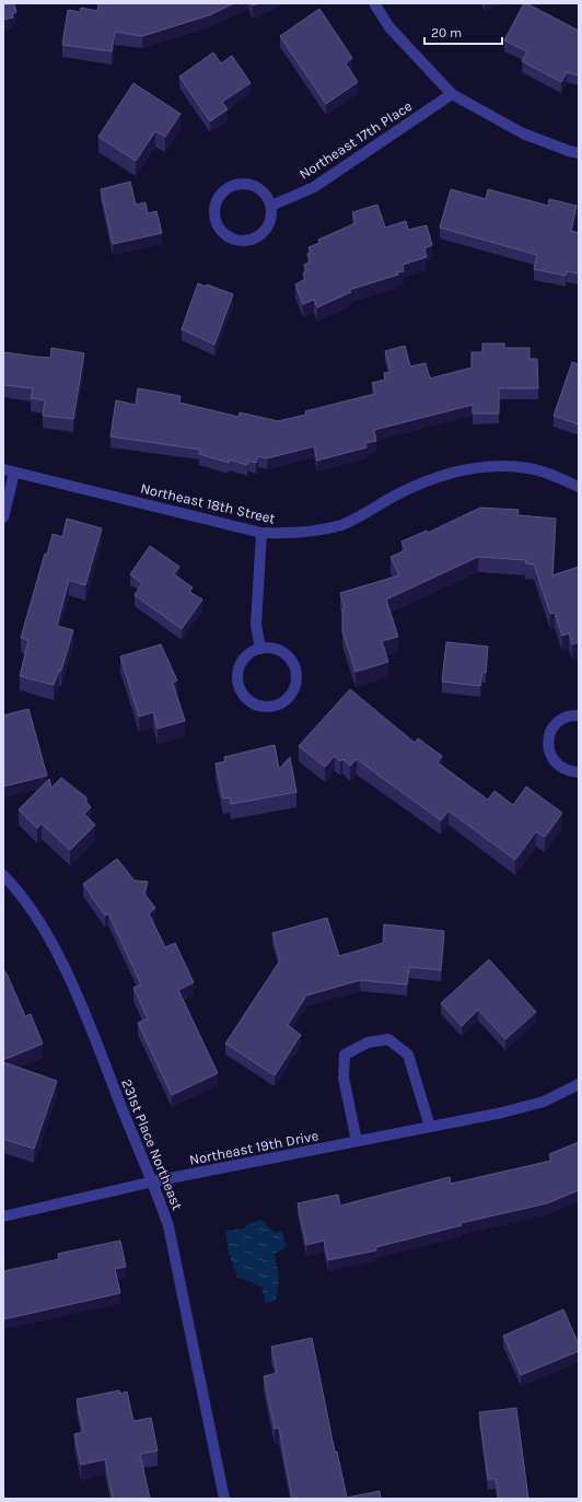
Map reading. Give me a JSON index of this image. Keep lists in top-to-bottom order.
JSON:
{
  "streets": {
    "street": [
      "Northeast 17th Place",
      "Northeast 18th Street",
      "231st Place Northeast",
      "Northeast 19th Drive"
    ]
  },
  "crossings": [
    ["231st Place Northeast", "Northeast 19th Drive"]
  ],
  "scale_bar": "20 m"
}
